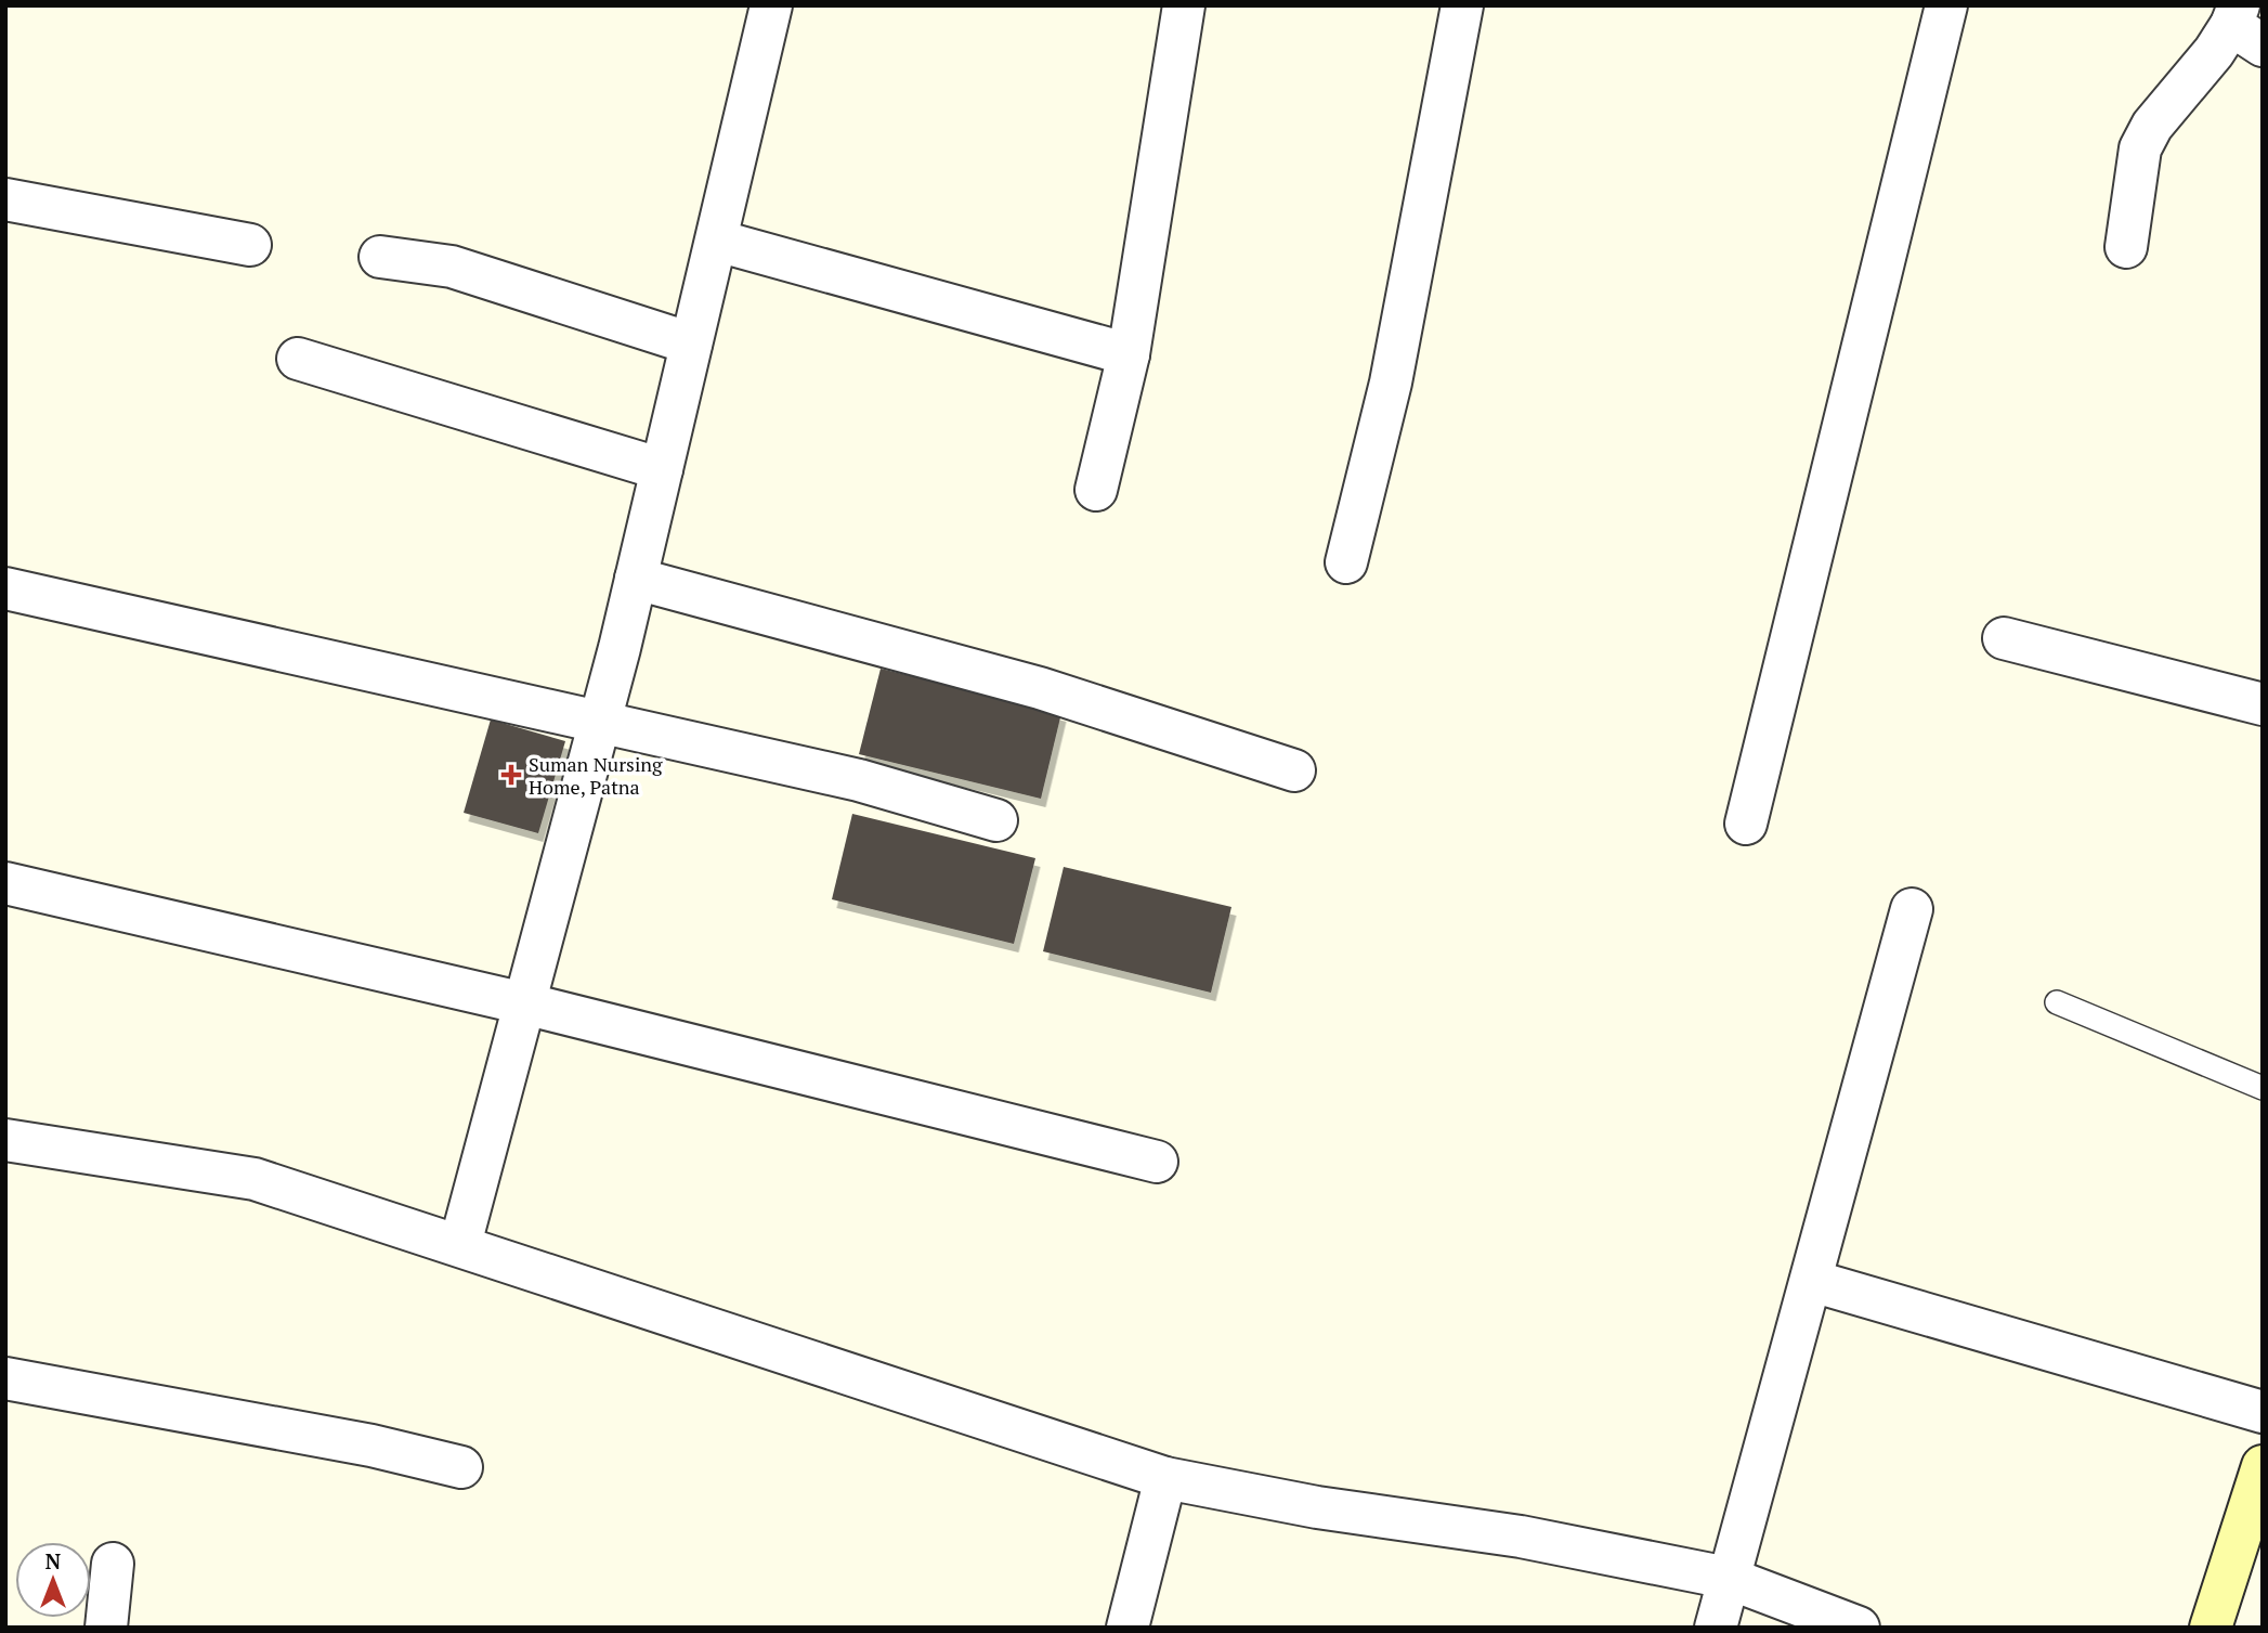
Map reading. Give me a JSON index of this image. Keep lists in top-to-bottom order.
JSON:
{
  "places": {
    "health": ["Suman Nursing Home, Patna"]
  },
  "north": "top"
}
